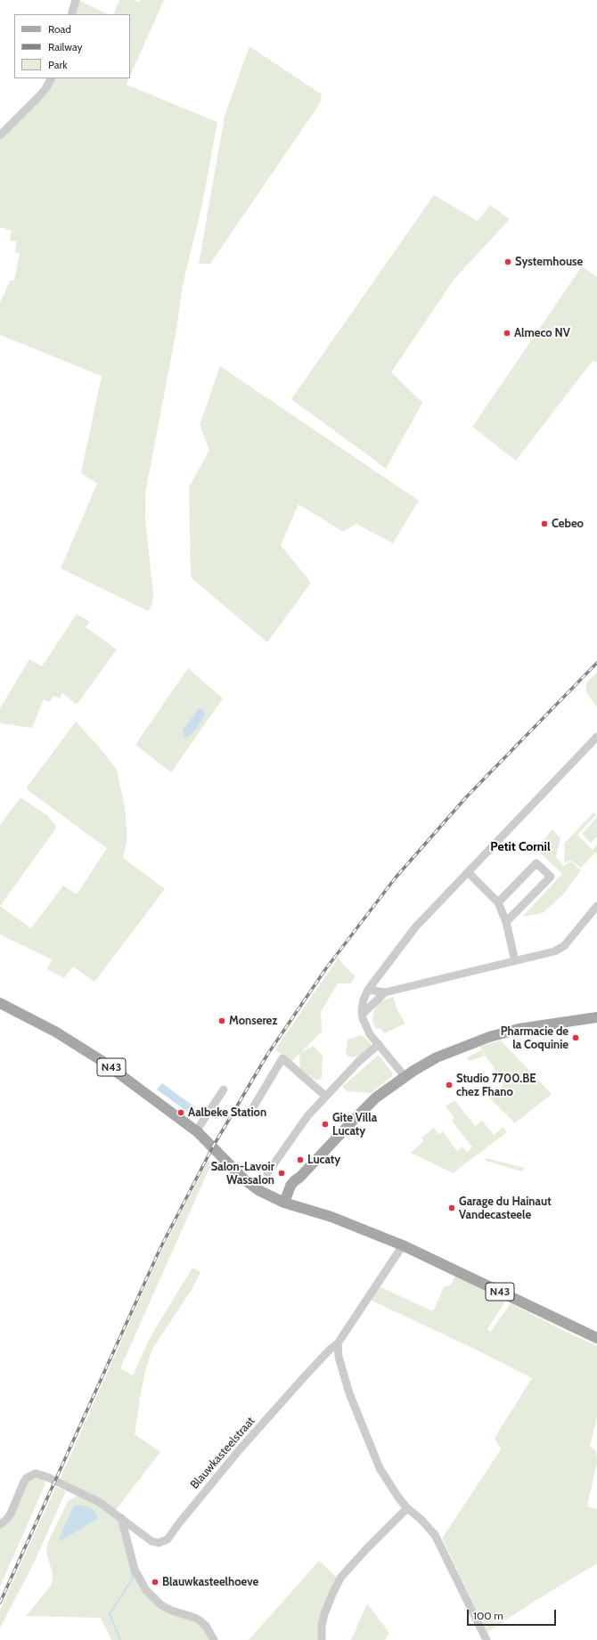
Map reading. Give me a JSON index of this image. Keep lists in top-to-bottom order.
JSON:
{
  "streets": {
    "main road": ["N43"],
    "street": ["Blauwkasteelstraat"]
  },
  "crossings": [
    ["N43", "Blauwkasteelstraat"]
  ],
  "districts": ["Petit Cornil"],
  "places": [
    "Systemhouse",
    "Almeco NV",
    "Cebeo",
    "Monserez",
    "Pharmacie de la Coquinie",
    "Studio 7700.BE chez Fhano",
    "Aalbeke Station",
    "Gite Villa Lucaty",
    "Lucaty",
    "Salon-Lavoir Wassalon",
    "Garage du Hainaut Vandecasteele",
    "Blauwkasteelhoeve"
  ],
  "legend": ["Road", "Railway", "Park"],
  "scale_bar": "100 m"
}
